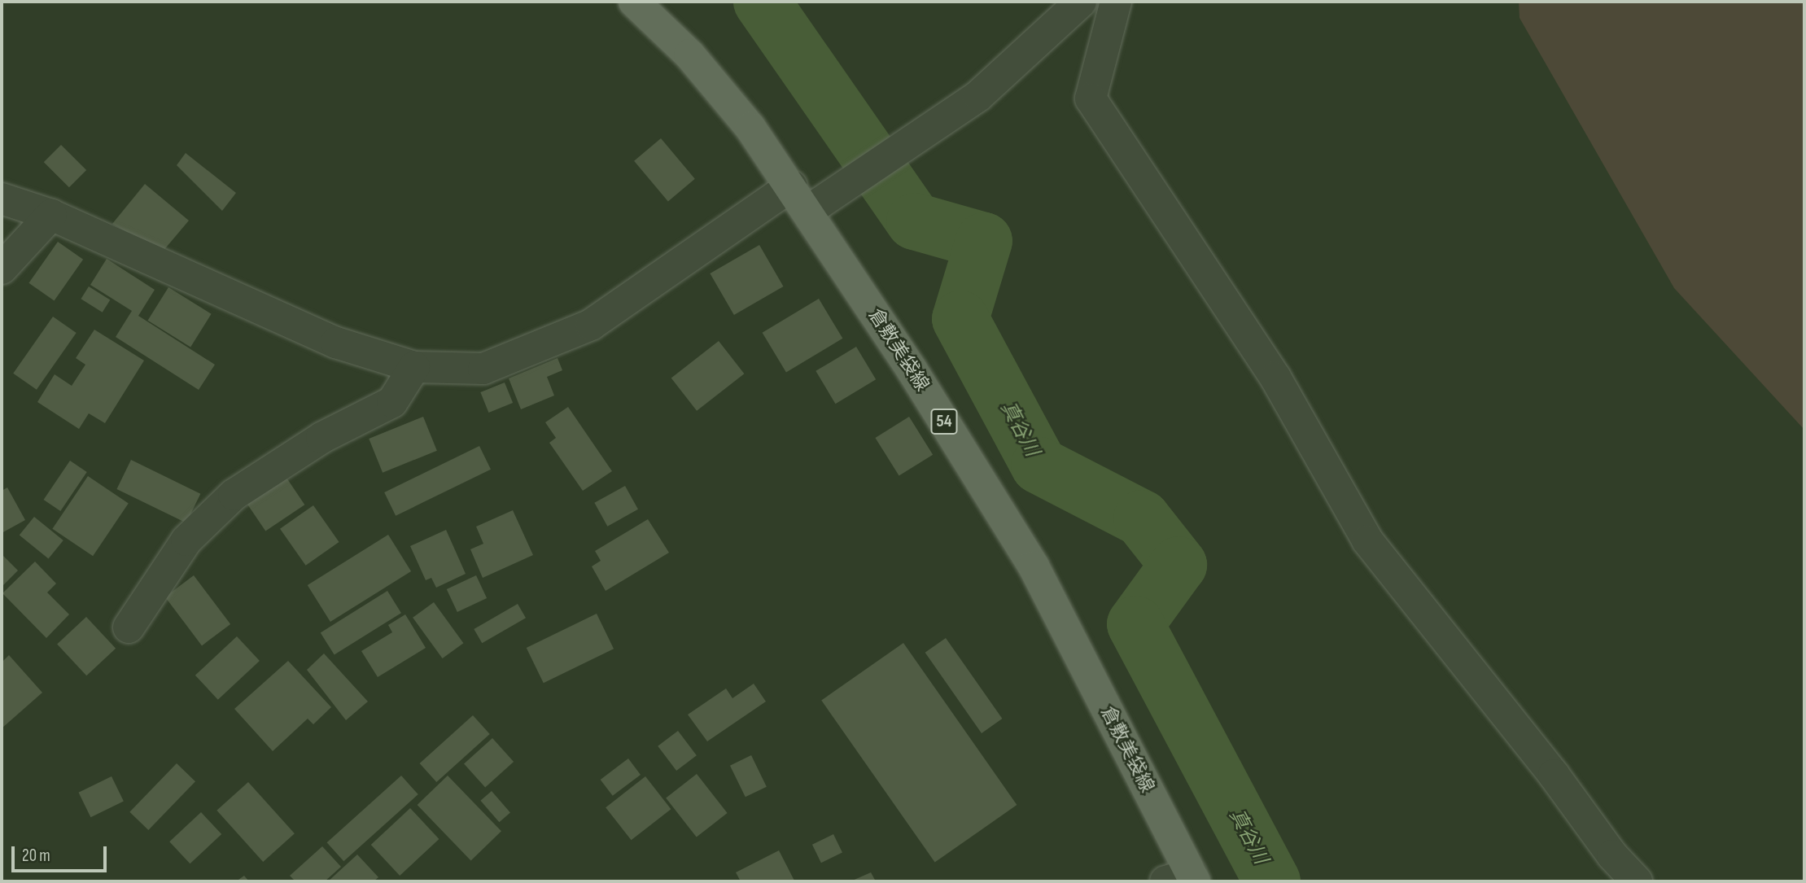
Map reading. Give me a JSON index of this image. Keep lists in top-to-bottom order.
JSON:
{
  "streets": {
    "main road": ["倉敷美袋線", "54"]
  },
  "water": ["真谷川"],
  "scale_bar": "20 m"
}
